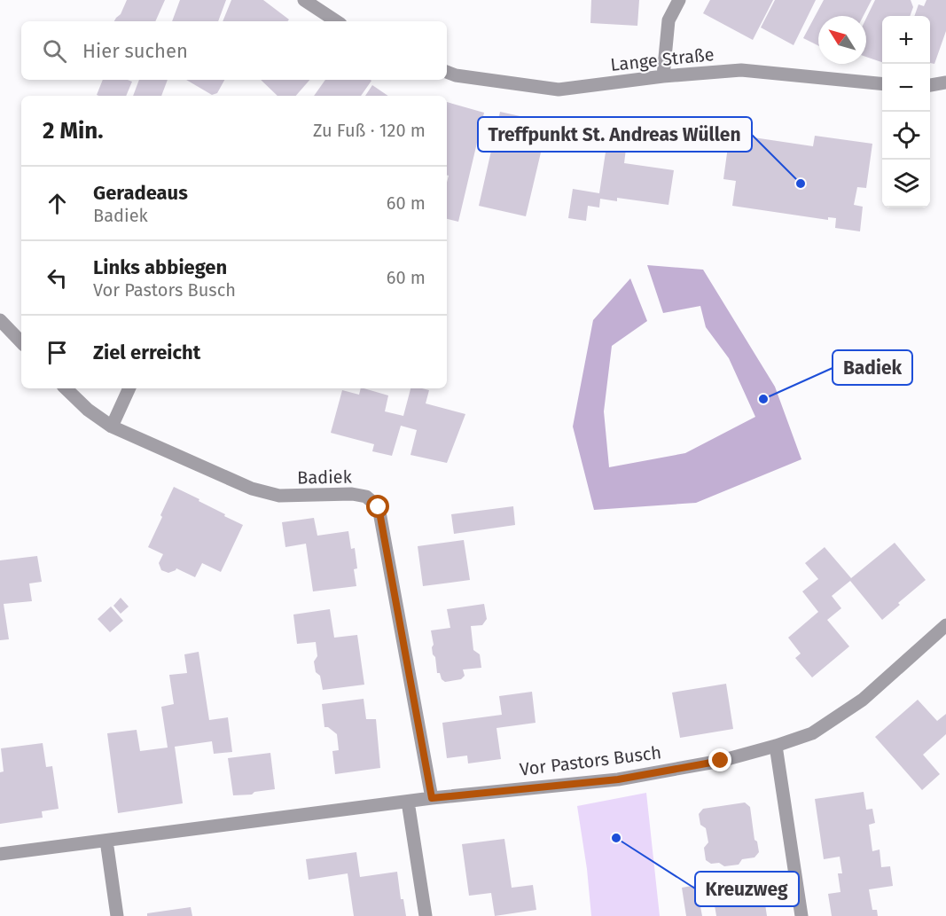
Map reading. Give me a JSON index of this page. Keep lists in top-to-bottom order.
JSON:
{
  "streets": {
    "street": ["Lange Straße", "Badiek", "Vor Pastors Busch"]
  },
  "crossings": [
    ["Badiek", "Vor Pastors Busch"]
  ],
  "places": ["Treffpunkt St. Andreas Wüllen", "Badiek", "Kreuzweg"],
  "north": "top left",
  "page": {
    "map_buttons": ["+", "−"],
    "search": "Hier suchen",
    "heading": ["2 Min.", "Zu Fuß · 120 m"],
    "list": [
      ["Geradeaus", "Badiek", "60 m"],
      ["Links abbiegen", "Vor Pastors Busch", "60 m"],
      "Ziel erreicht"
    ]
  }
}
